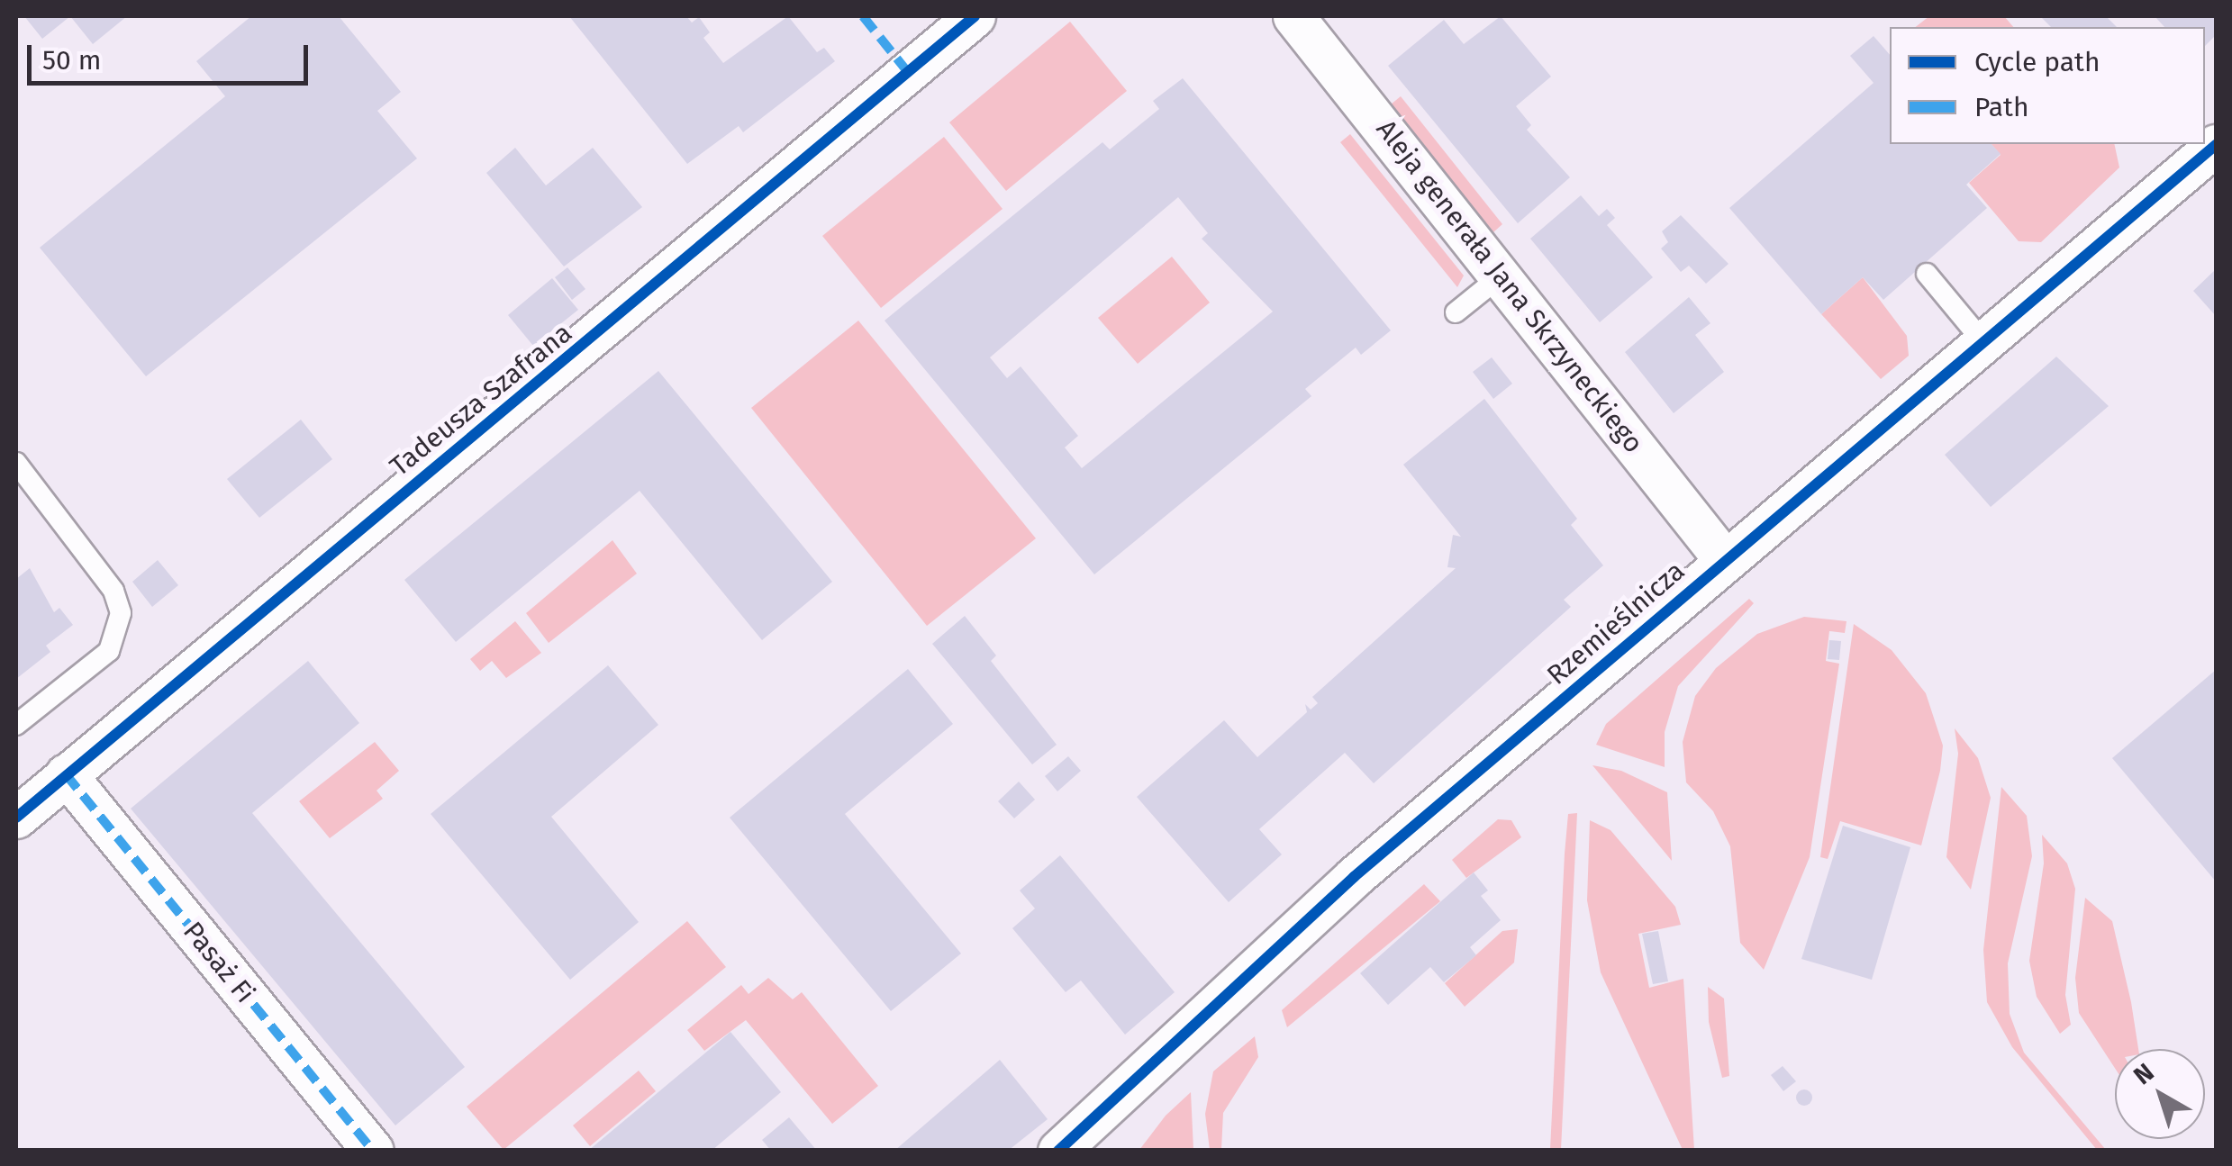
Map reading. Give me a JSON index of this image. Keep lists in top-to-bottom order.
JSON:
{
  "streets": {
    "street": [
      "Aleja generała Jana Skrzyneckiego",
      "Tadeusza Szafrana",
      "Rzemieślnicza",
      "Pasaż Fi"
    ]
  },
  "crossings": [
    ["Aleja generała Jana Skrzyneckiego", "Rzemieślnicza"],
    ["Tadeusza Szafrana", "Pasaż Fi"]
  ],
  "legend": ["Cycle path", "Path"],
  "scale_bar": "50 m",
  "north": "top left"
}
